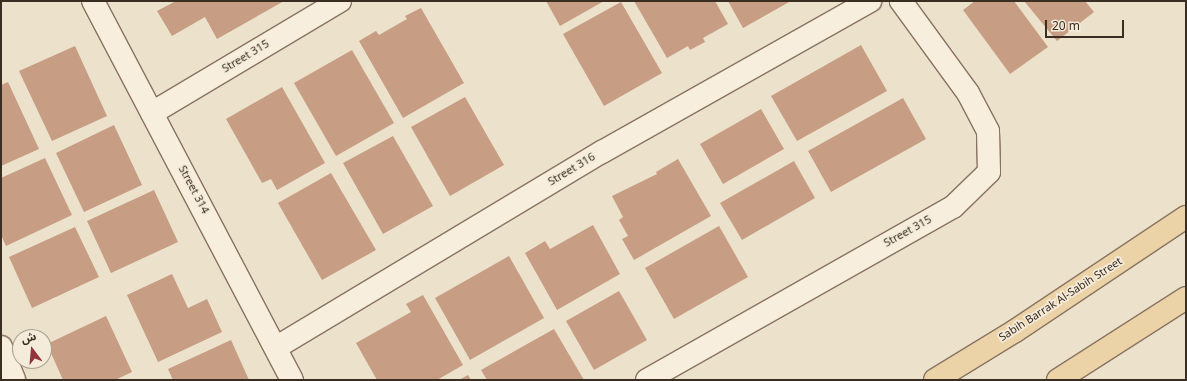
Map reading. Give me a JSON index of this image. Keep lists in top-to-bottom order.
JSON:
{
  "streets": {
    "main road": ["Sabih Barrak Al-Sabih Street"],
    "street": ["Street 315", "Street 316", "Street 314"]
  },
  "crossings": [
    ["Street 315", "Street 314"],
    ["Street 316", "Street 314"]
  ],
  "scale_bar": "20 m",
  "north": "top"
}
